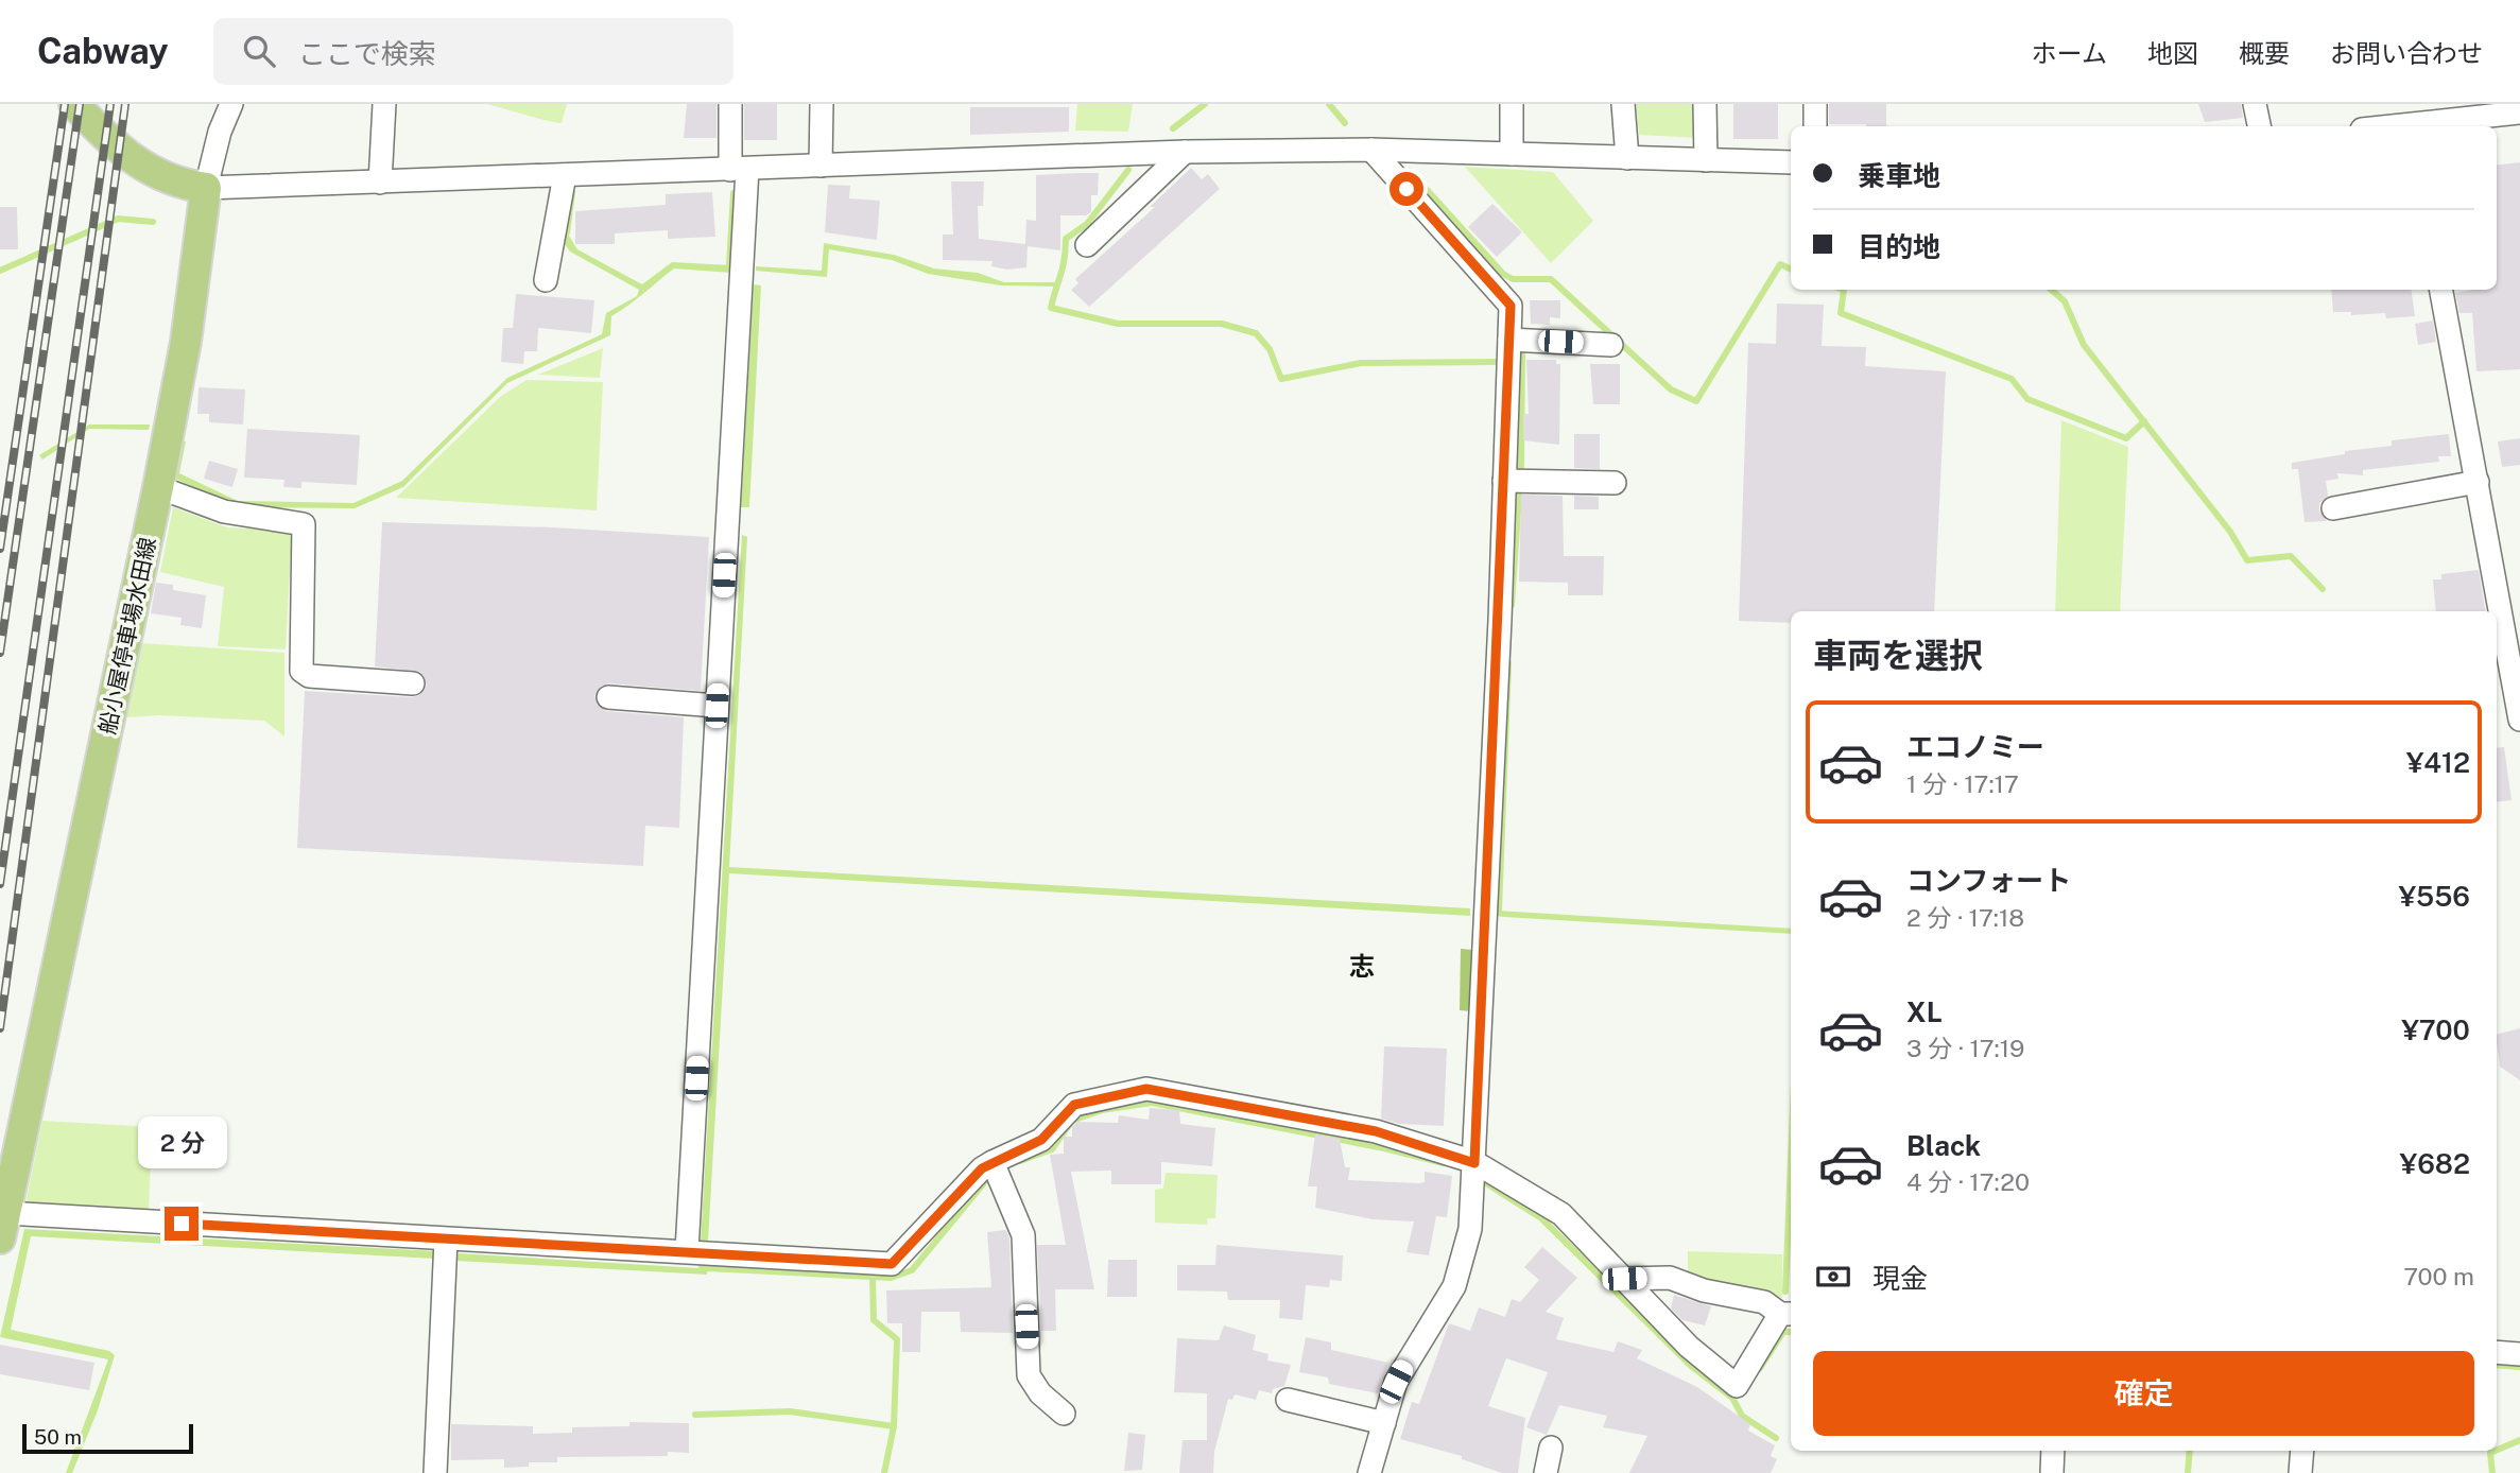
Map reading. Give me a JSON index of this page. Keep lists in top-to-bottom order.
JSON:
{
  "streets": {
    "main road": ["船小屋停車場水田線"]
  },
  "districts": ["志"],
  "scale_bar": "50 m",
  "page": {
    "header": "Cabway",
    "search": "ここで検索",
    "nav": [
      "ホーム",
      "地図",
      "概要",
      "お問い合わせ"
    ],
    "banner": ["乗車地", "目的地"],
    "heading": "車両を選択",
    "list": [
      {
        "name": "エコノミー",
        "note": "1 分 · 17:17",
        "value": "¥412"
      },
      {
        "name": "コンフォート",
        "note": "2 分 · 17:18",
        "value": "¥556"
      },
      {
        "name": "XL",
        "note": "3 分 · 17:19",
        "value": "¥700"
      },
      {
        "name": "Black",
        "note": "4 分 · 17:20",
        "value": "¥682"
      }
    ],
    "bubble": "2 分",
    "pay": ["現金", "700 m"],
    "buttons": "確定",
    "scale": "50 m"
  }
}
